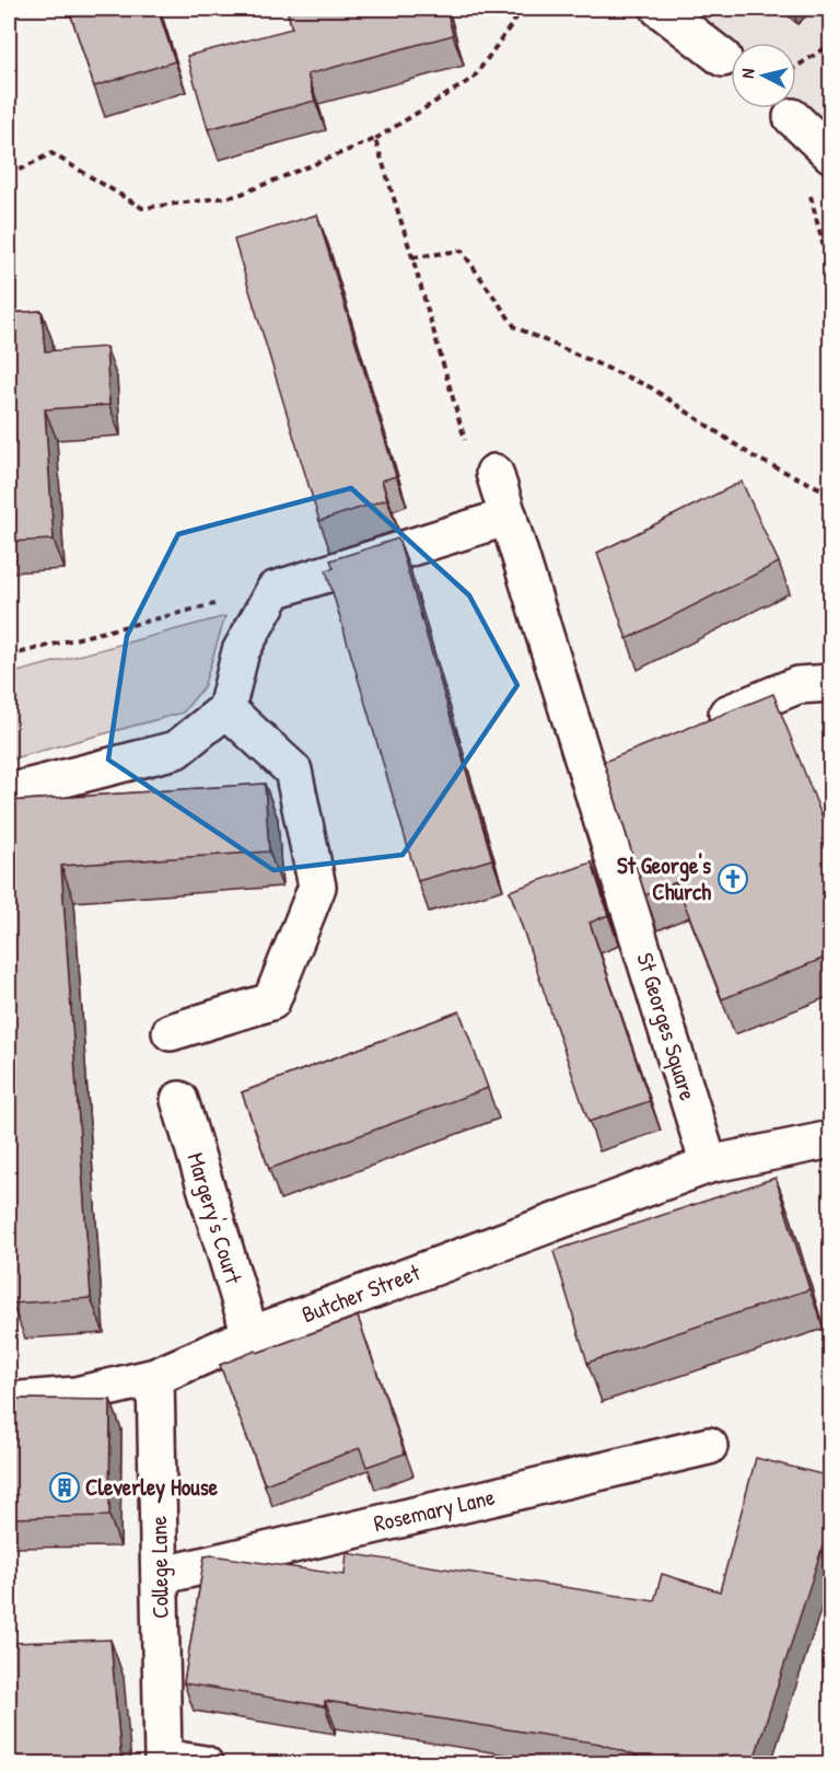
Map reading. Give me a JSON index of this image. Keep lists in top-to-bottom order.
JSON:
{
  "streets": {
    "street": [
      "St Georges Square",
      "Margery's Court",
      "Butcher Street",
      "Rosemary Lane",
      "College Lane"
    ]
  },
  "crossings": [
    ["St Georges Square", "Butcher Street"],
    ["Margery's Court", "Butcher Street"],
    ["Butcher Street", "College Lane"],
    ["Rosemary Lane", "College Lane"]
  ],
  "places": {
    "church": ["St George's Church"],
    "building": ["Cleverley House"]
  },
  "north": "left"
}
